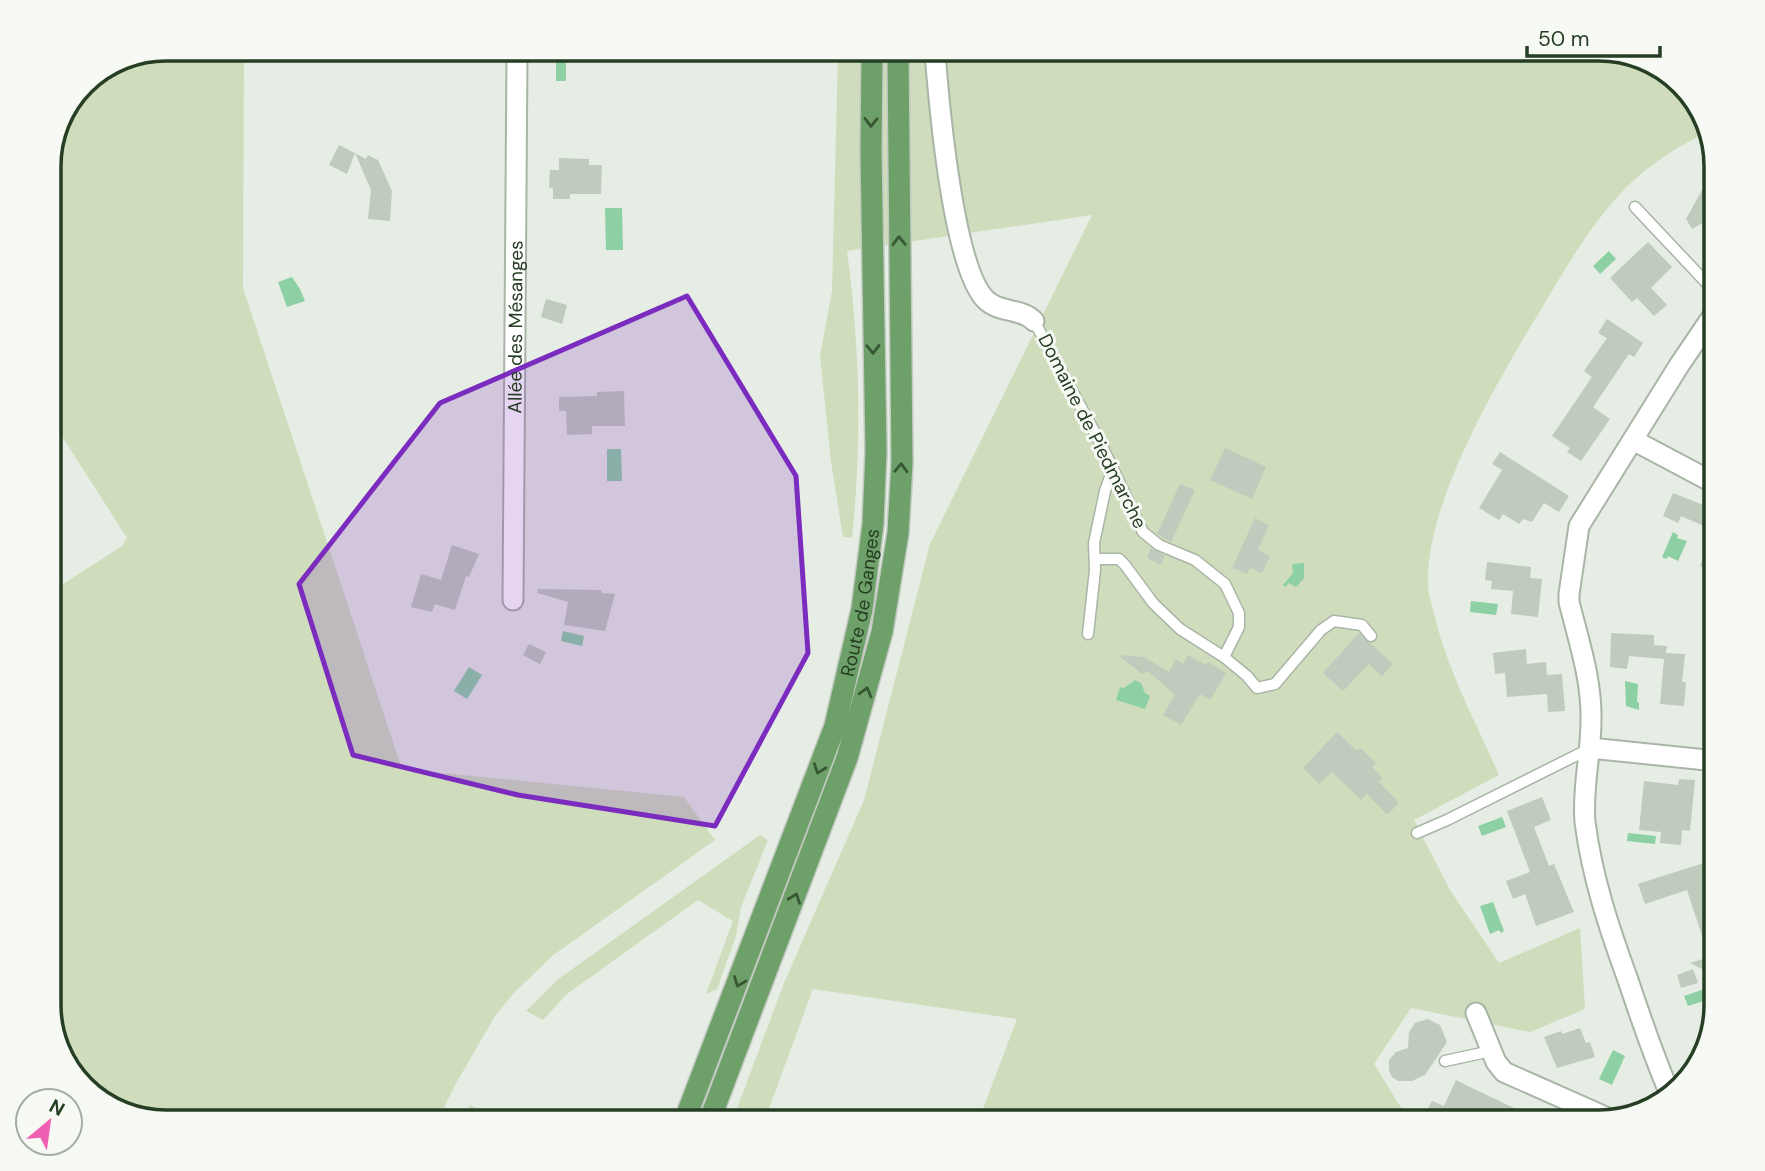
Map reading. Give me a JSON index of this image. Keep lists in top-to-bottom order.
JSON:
{
  "streets": {
    "main road": ["Route de Ganges"],
    "street": ["Allée des Mésanges"],
    "lane": ["Domaine de Piedmarche"]
  },
  "scale_bar": "50 m",
  "north": "top right"
}
